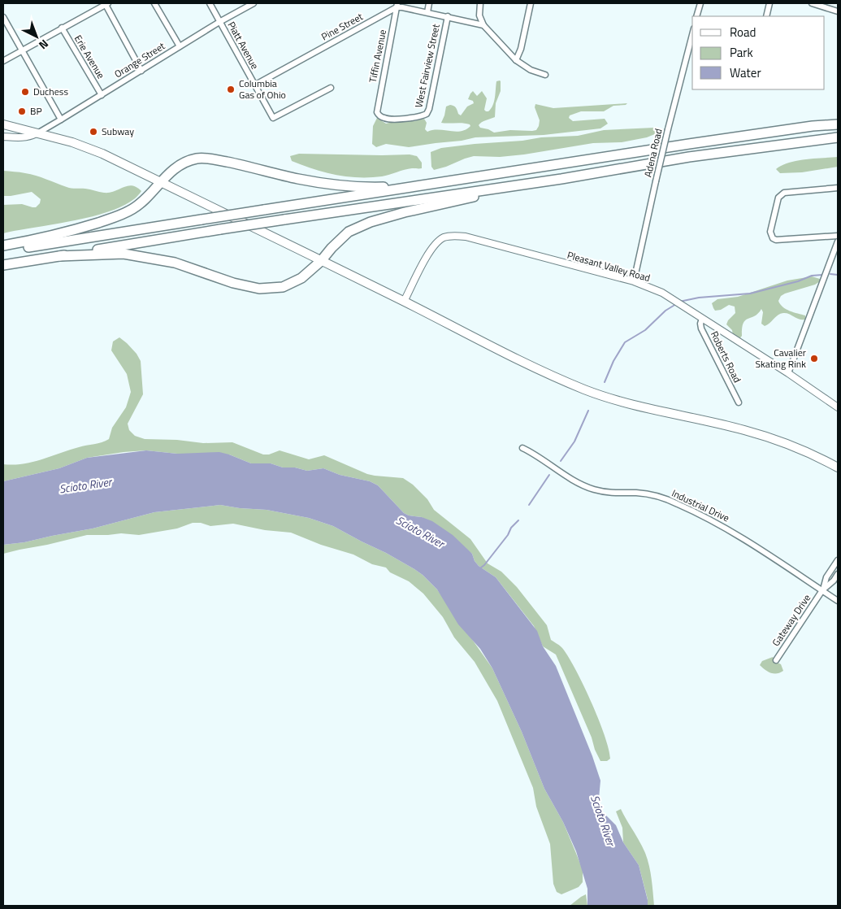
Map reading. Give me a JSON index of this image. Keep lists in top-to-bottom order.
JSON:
{
  "streets": {
    "street": [
      "Pine Street",
      "Piatt Avenue",
      "Tiffin Avenue",
      "Erie Avenue",
      "Orange Street",
      "West Fairview Street",
      "Adena Road",
      "Pleasant Valley Road",
      "Roberts Road",
      "Industrial Drive",
      "Gateway Drive"
    ]
  },
  "crossings": [
    ["Pine Street", "Piatt Avenue"],
    ["Pine Street", "Tiffin Avenue"],
    ["Piatt Avenue", "Orange Street"],
    ["Tiffin Avenue", "West Fairview Street"],
    ["Erie Avenue", "Orange Street"],
    ["Adena Road", "Pleasant Valley Road"],
    ["Pleasant Valley Road", "Roberts Road"],
    ["Industrial Drive", "Gateway Drive"]
  ],
  "water": ["Scioto River"],
  "places": [
    "Columbia Gas of Ohio",
    "Duchess",
    "BP",
    "Subway",
    "Cavalier Skating Rink"
  ],
  "legend": ["Road", "Park", "Water"],
  "north": "bottom right"
}
